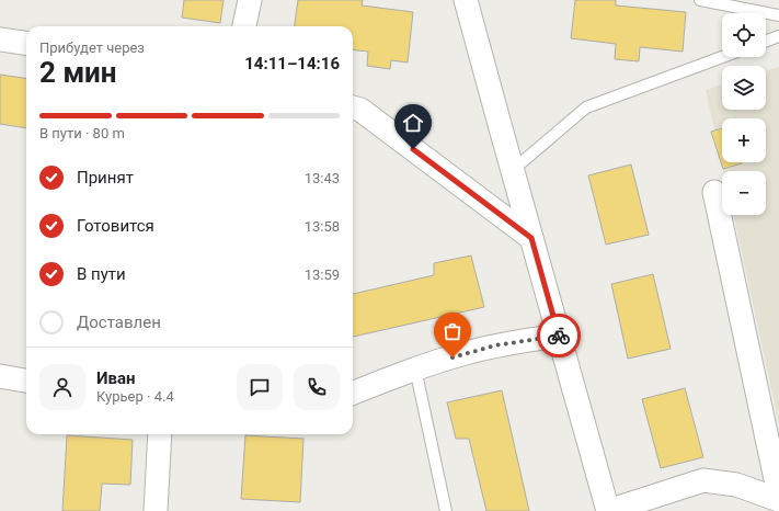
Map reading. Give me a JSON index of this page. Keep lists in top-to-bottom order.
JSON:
{
  "page": {
    "map_buttons": ["+", "−"],
    "heading": ["2 мин", "Прибудет через", "14:11–14:16"],
    "panel": ["Иван", "Курьер · 4.4"],
    "bar": "В пути · 80 m",
    "list": [
      ["Принят", "13:43"],
      ["Готовится", "13:58"],
      ["В пути", "13:59"],
      "Доставлен"
    ]
  }
}
